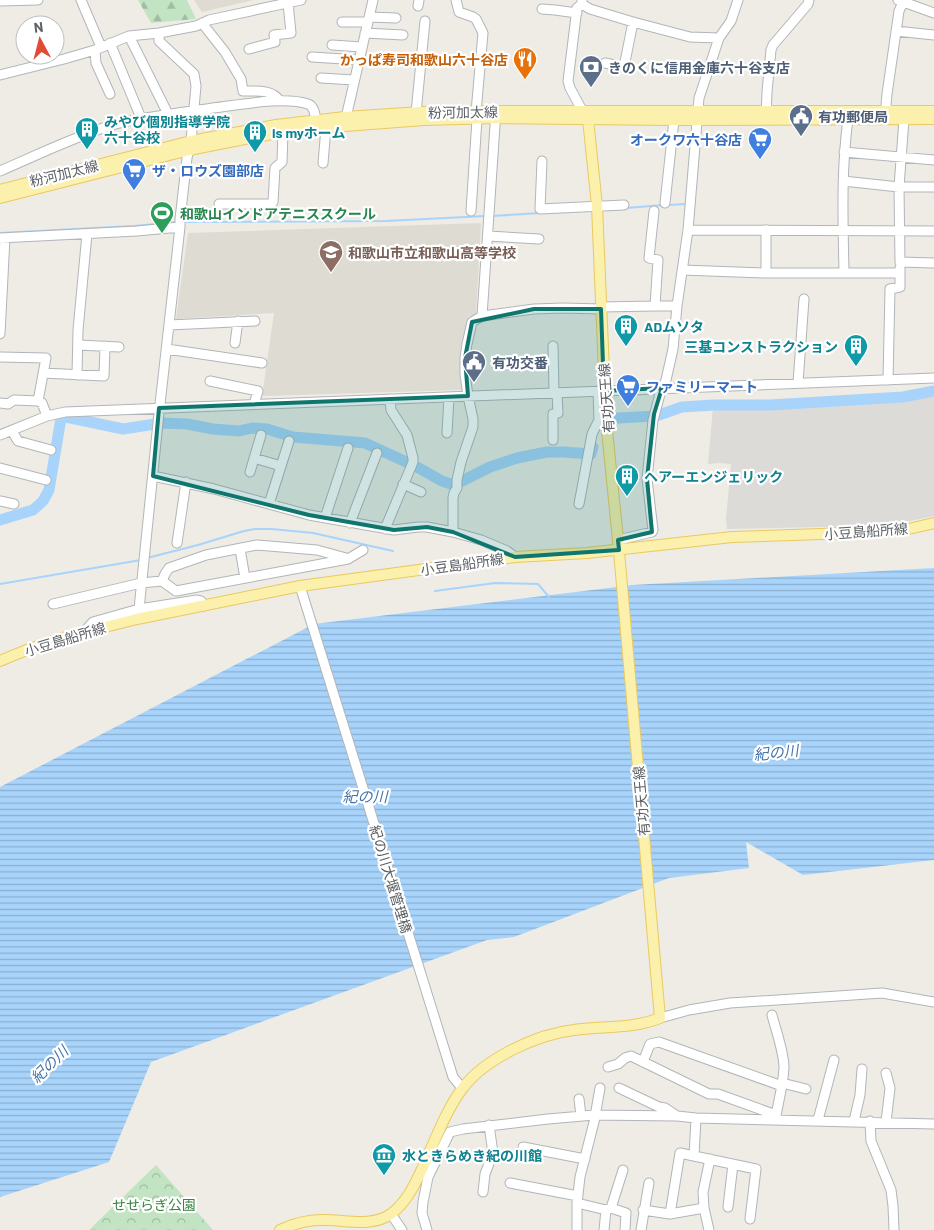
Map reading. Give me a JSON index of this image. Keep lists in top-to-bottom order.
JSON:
{
  "streets": {
    "main road": ["粉河加太線", "有功天王線", "小豆島船所線"],
    "street": ["紀の川大堰管理橋"]
  },
  "crossings": [
    ["粉河加太線", "有功天王線"],
    ["有功天王線", "小豆島船所線"],
    ["小豆島船所線", "紀の川大堰管理橋"]
  ],
  "water": ["紀の川"],
  "parks": ["せせらぎ公園"],
  "places": {
    "restaurant": ["かっぱ寿司和歌山六十谷店"],
    "bank": ["きのくに信用金庫六十谷支店"],
    "public building": ["有功郵便局", "有功交番"],
    "building": [
      "みやび個別指導学院 六十谷校",
      "is myホーム",
      "ADムソタ",
      "三基コンストラクション",
      "ヘアーエンジェリック"
    ],
    "supermarket": ["オークワ六十谷店", "ザ・ロウズ園部店", "ファミリーマート"],
    "sports": ["和歌山インドアテニススクール"],
    "school or university": ["和歌山市立和歌山高等学校"],
    "museum": ["水ときらめき紀の川館"]
  },
  "north": "top"
}
